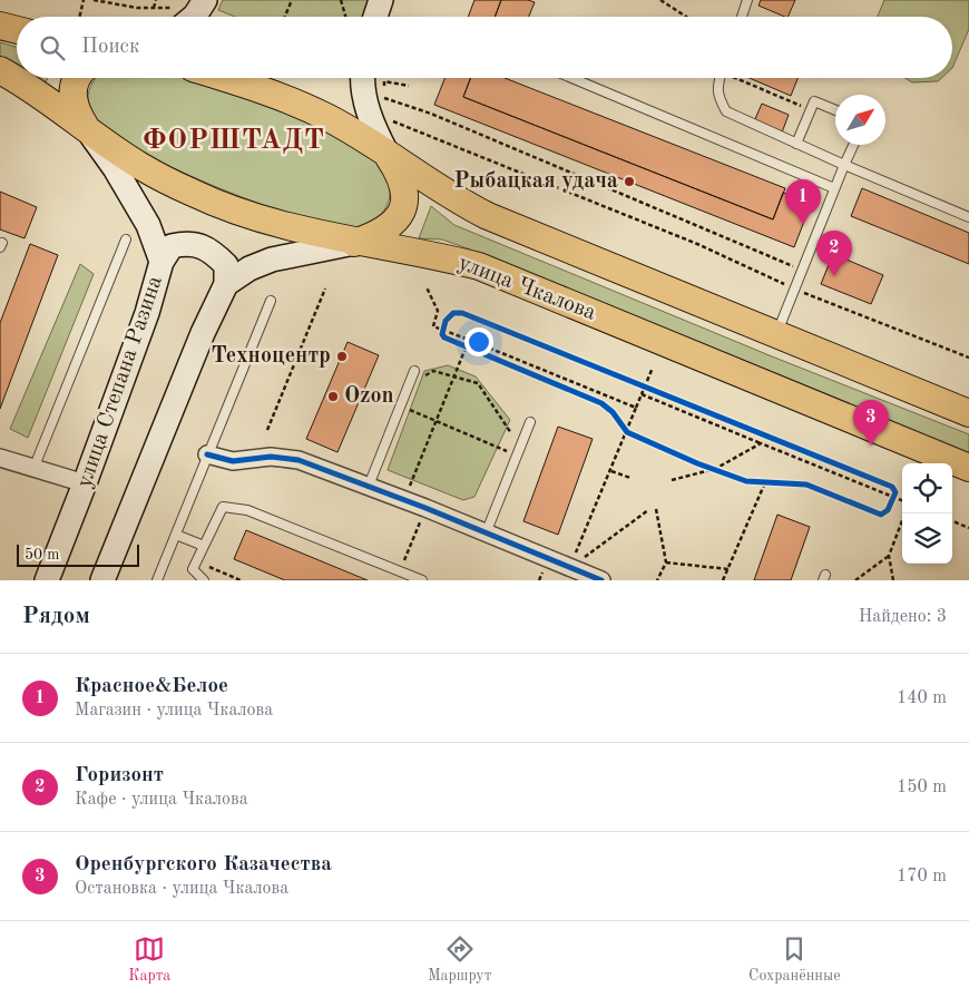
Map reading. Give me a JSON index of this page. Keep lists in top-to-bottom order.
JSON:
{
  "streets": {
    "main road": ["улица Чкалова", "улица Степана Разина"]
  },
  "crossings": [
    ["улица Чкалова", "улица Степана Разина"]
  ],
  "districts": ["ФОРШТАДТ"],
  "places": ["Рыбацкая удача", "Техноцентр", "Ozon"],
  "scale_bar": "50 m",
  "north": "top right",
  "page": {
    "search": "Поиск",
    "pins": ["1", "2", "3"],
    "scale": "50 m",
    "heading": ["Рядом", "Найдено: 3"],
    "list": [
      {
        "mark": "1",
        "name": "Красное&Белое",
        "note": "Магазин · улица Чкалова",
        "value": "140 m"
      },
      {
        "mark": "2",
        "name": "Горизонт",
        "note": "Кафе · улица Чкалова",
        "value": "150 m"
      },
      {
        "mark": "3",
        "name": "Оренбургского Казачества",
        "note": "Остановка · улица Чкалова",
        "value": "170 m"
      }
    ],
    "nav": ["Карта", "Маршрут", "Сохранённые"]
  }
}
